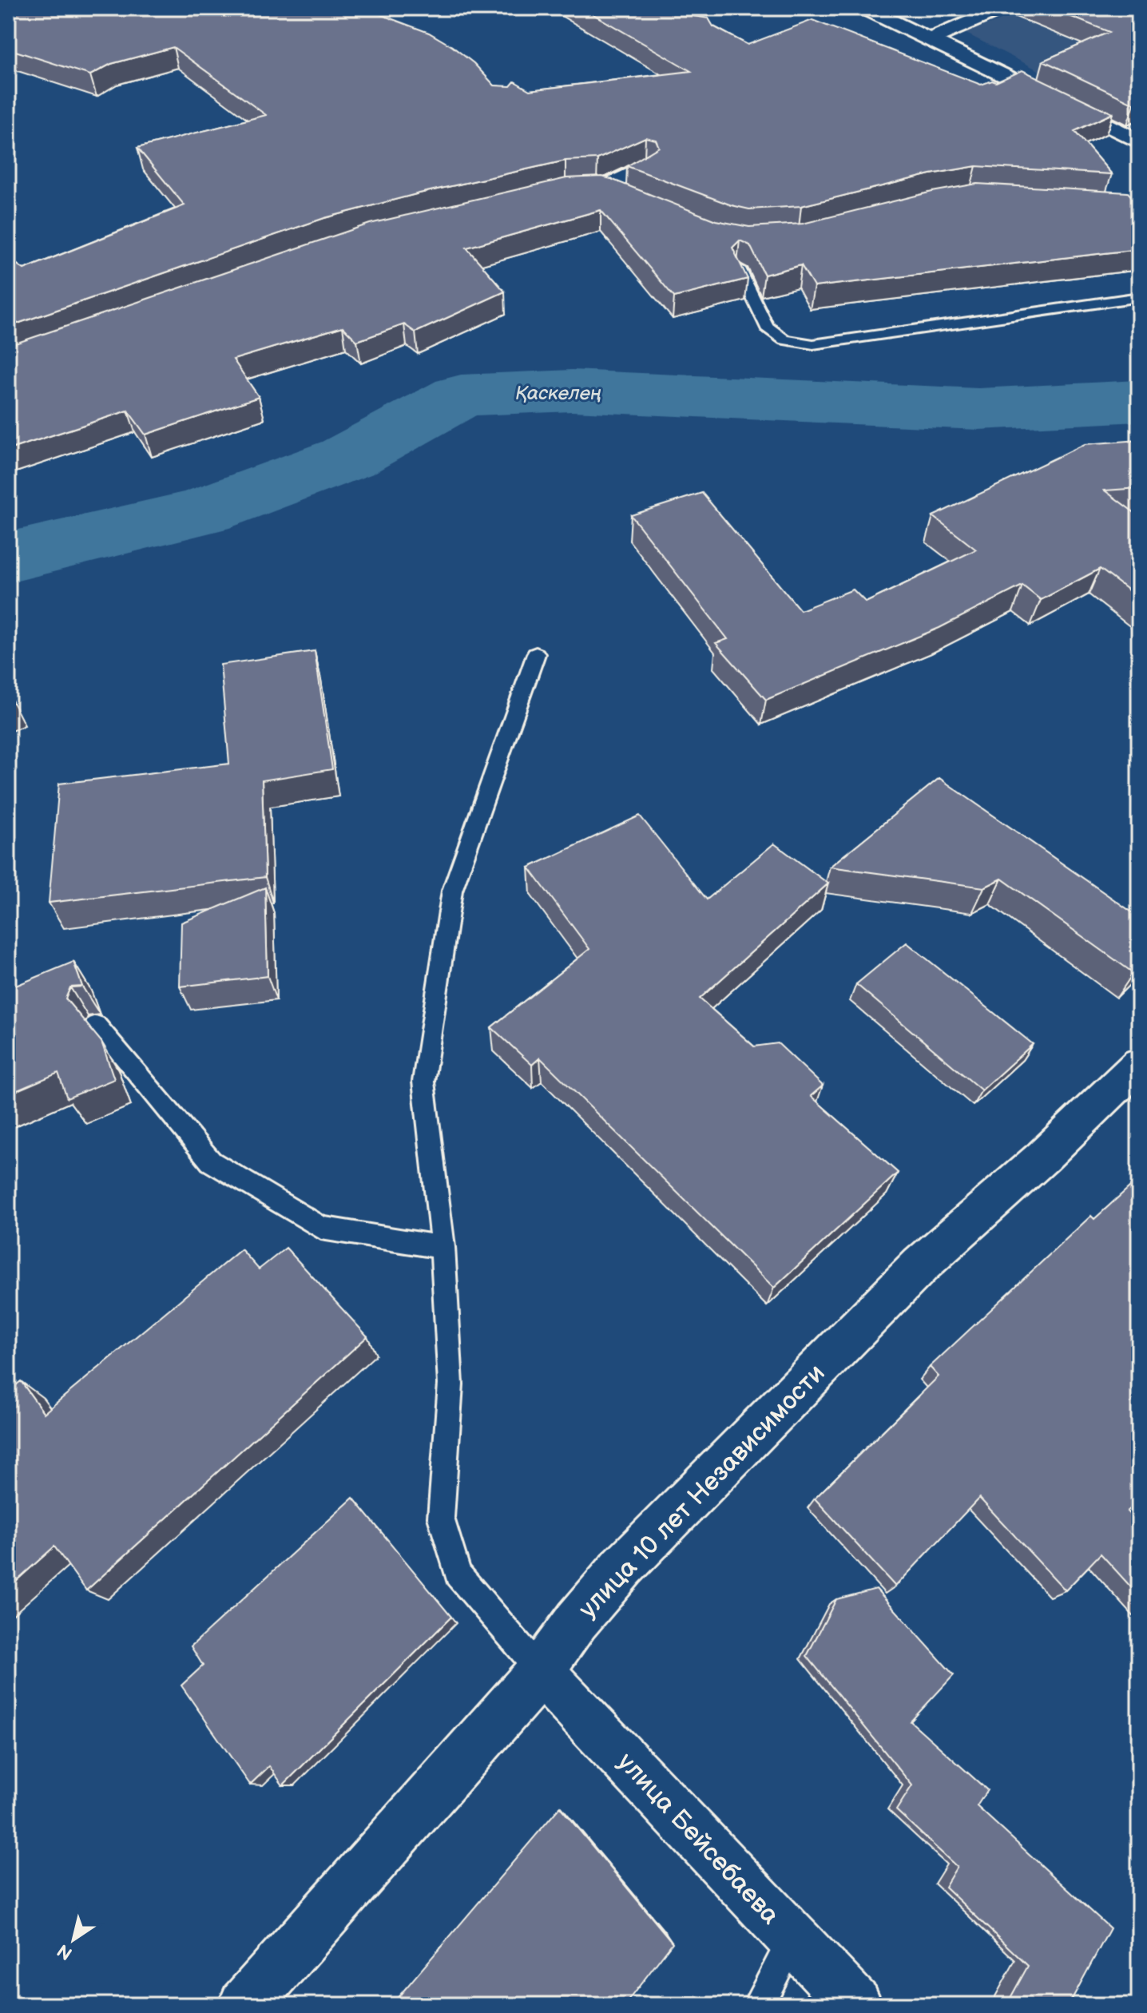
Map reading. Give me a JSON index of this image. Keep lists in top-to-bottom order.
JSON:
{
  "streets": {
    "street": ["улица 10 лет Независимости", "улица Бейсебаева"]
  },
  "crossings": [
    ["улица 10 лет Независимости", "улица Бейсебаева"]
  ],
  "water": ["Қаскелең"],
  "north": "bottom left"
}
